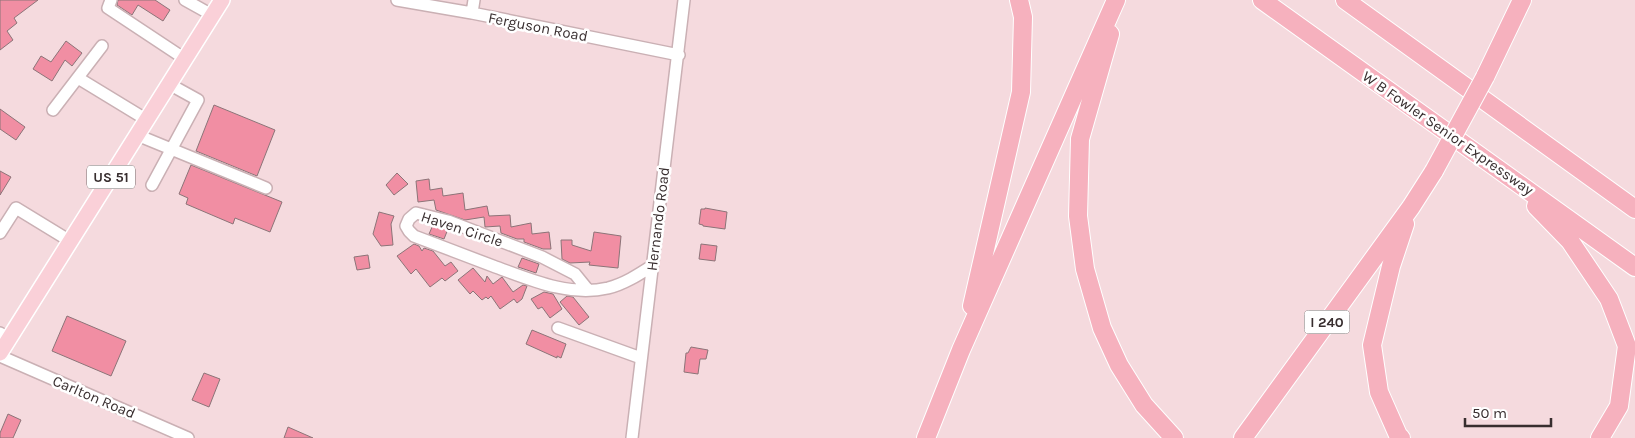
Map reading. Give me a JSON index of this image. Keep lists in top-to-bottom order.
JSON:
{
  "streets": {
    "highway": ["W B Fowler Senior Expressway", "I 240"],
    "main road": ["US 51"],
    "street": [
      "Ferguson Road",
      "Hernando Road",
      "Haven Circle",
      "Carlton Road"
    ]
  },
  "crossings": [
    ["Ferguson Road", "Hernando Road"],
    ["US 51", "Carlton Road"],
    ["Hernando Road", "Haven Circle"]
  ],
  "scale_bar": "50 m"
}
